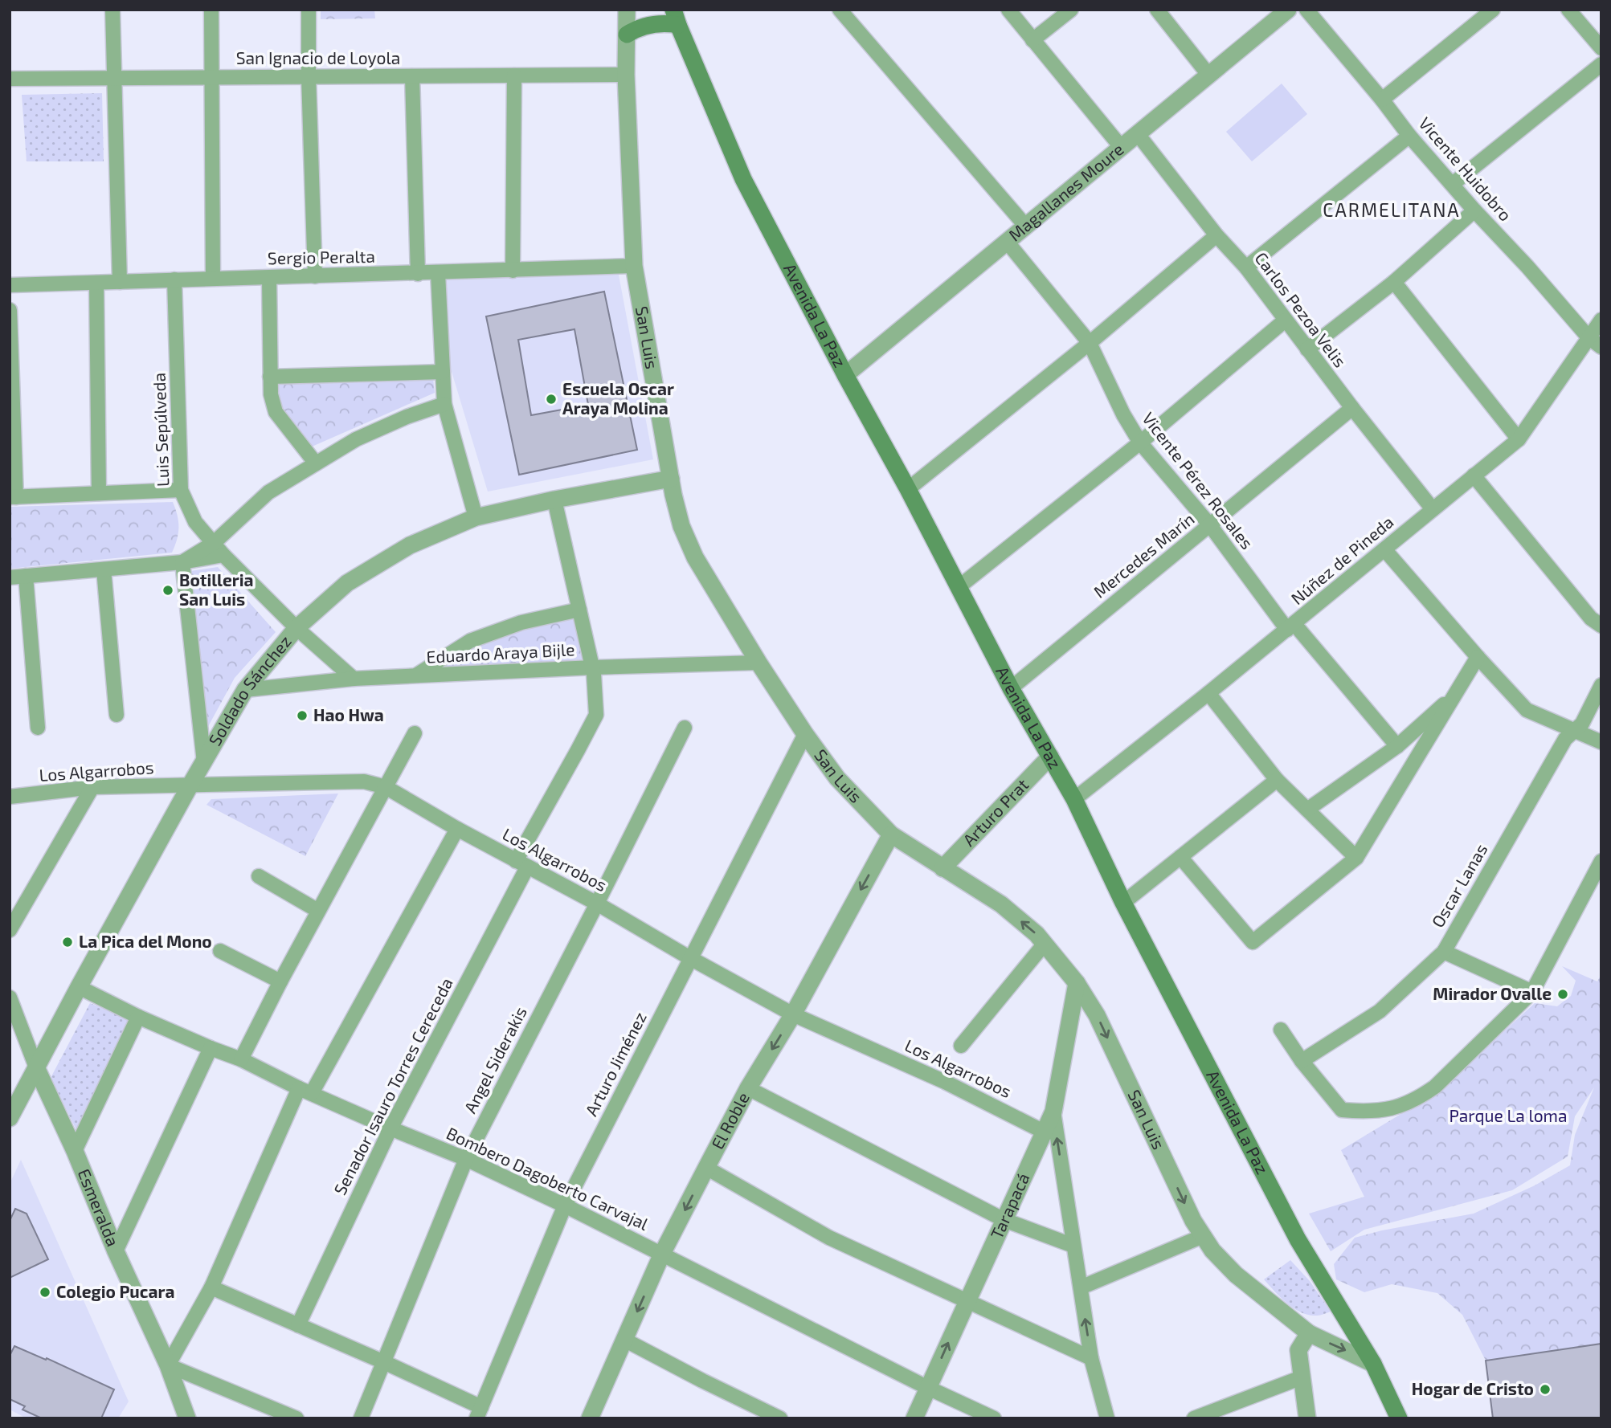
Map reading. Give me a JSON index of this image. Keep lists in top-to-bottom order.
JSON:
{
  "streets": {
    "main road": ["Avenida La Paz"],
    "street": [
      "San Ignacio de Loyola",
      "Vicente Huidobro",
      "Magallanes Moure",
      "Sergio Peralta",
      "Carlos Pezoa Velis",
      "San Luis",
      "Luis Sepúlveda",
      "Vicente Pérez Rosales",
      "Mercedes Marín",
      "Núñez de Pineda",
      "Eduardo Araya Bijle",
      "Soldado Sánchez",
      "Los Algarrobos",
      "Arturo Prat",
      "Oscar Lanas",
      "Angel Siderakis",
      "Arturo Jiménez",
      "Senador Isauro Torres Cereceda",
      "El Roble",
      "Bombero Dagoberto Carvajal",
      "Tarapacá",
      "Esmeralda"
    ]
  },
  "crossings": [
    ["San Ignacio de Loyola", "San Luis"],
    ["Vicente Huidobro", "Núñez de Pineda"],
    ["Magallanes Moure", "Carlos Pezoa Velis"],
    ["Magallanes Moure", "Avenida La Paz"],
    ["Magallanes Moure", "Vicente Pérez Rosales"],
    ["Sergio Peralta", "San Luis"],
    ["Sergio Peralta", "Luis Sepúlveda"],
    ["Carlos Pezoa Velis", "Mercedes Marín"],
    ["Carlos Pezoa Velis", "Núñez de Pineda"],
    ["Avenida La Paz", "San Luis"],
    ["Avenida La Paz", "Mercedes Marín"],
    ["Avenida La Paz", "Núñez de Pineda"],
    ["Avenida La Paz", "Arturo Prat"],
    ["San Luis", "Eduardo Araya Bijle"],
    ["San Luis", "Soldado Sánchez"],
    ["San Luis", "Arturo Prat"],
    ["San Luis", "Arturo Jiménez"],
    ["San Luis", "El Roble"],
    ["San Luis", "Tarapacá"],
    ["Luis Sepúlveda", "Eduardo Araya Bijle"],
    ["Luis Sepúlveda", "Soldado Sánchez"],
    ["Vicente Pérez Rosales", "Mercedes Marín"],
    ["Vicente Pérez Rosales", "Núñez de Pineda"],
    ["Eduardo Araya Bijle", "Soldado Sánchez"],
    ["Eduardo Araya Bijle", "Senador Isauro Torres Cereceda"],
    ["Soldado Sánchez", "Los Algarrobos"],
    ["Soldado Sánchez", "Senador Isauro Torres Cereceda"],
    ["Soldado Sánchez", "Bombero Dagoberto Carvajal"],
    ["Soldado Sánchez", "Esmeralda"],
    ["Los Algarrobos", "Angel Siderakis"],
    ["Los Algarrobos", "Arturo Jiménez"],
    ["Los Algarrobos", "Senador Isauro Torres Cereceda"],
    ["Los Algarrobos", "El Roble"],
    ["Los Algarrobos", "Tarapacá"],
    ["Angel Siderakis", "Bombero Dagoberto Carvajal"],
    ["Arturo Jiménez", "Bombero Dagoberto Carvajal"],
    ["Senador Isauro Torres Cereceda", "Bombero Dagoberto Carvajal"],
    ["El Roble", "Bombero Dagoberto Carvajal"],
    ["Bombero Dagoberto Carvajal", "Tarapacá"]
  ],
  "one_way": ["El Roble"],
  "districts": ["CARMELITANA"],
  "parks": ["Parque La loma"],
  "places": [
    "Escuela Oscar Araya Molina",
    "Botilleria San Luis",
    "Hao Hwa",
    "La Pica del Mono",
    "Mirador Ovalle",
    "Colegio Pucara",
    "Hogar de Cristo"
  ]
}
